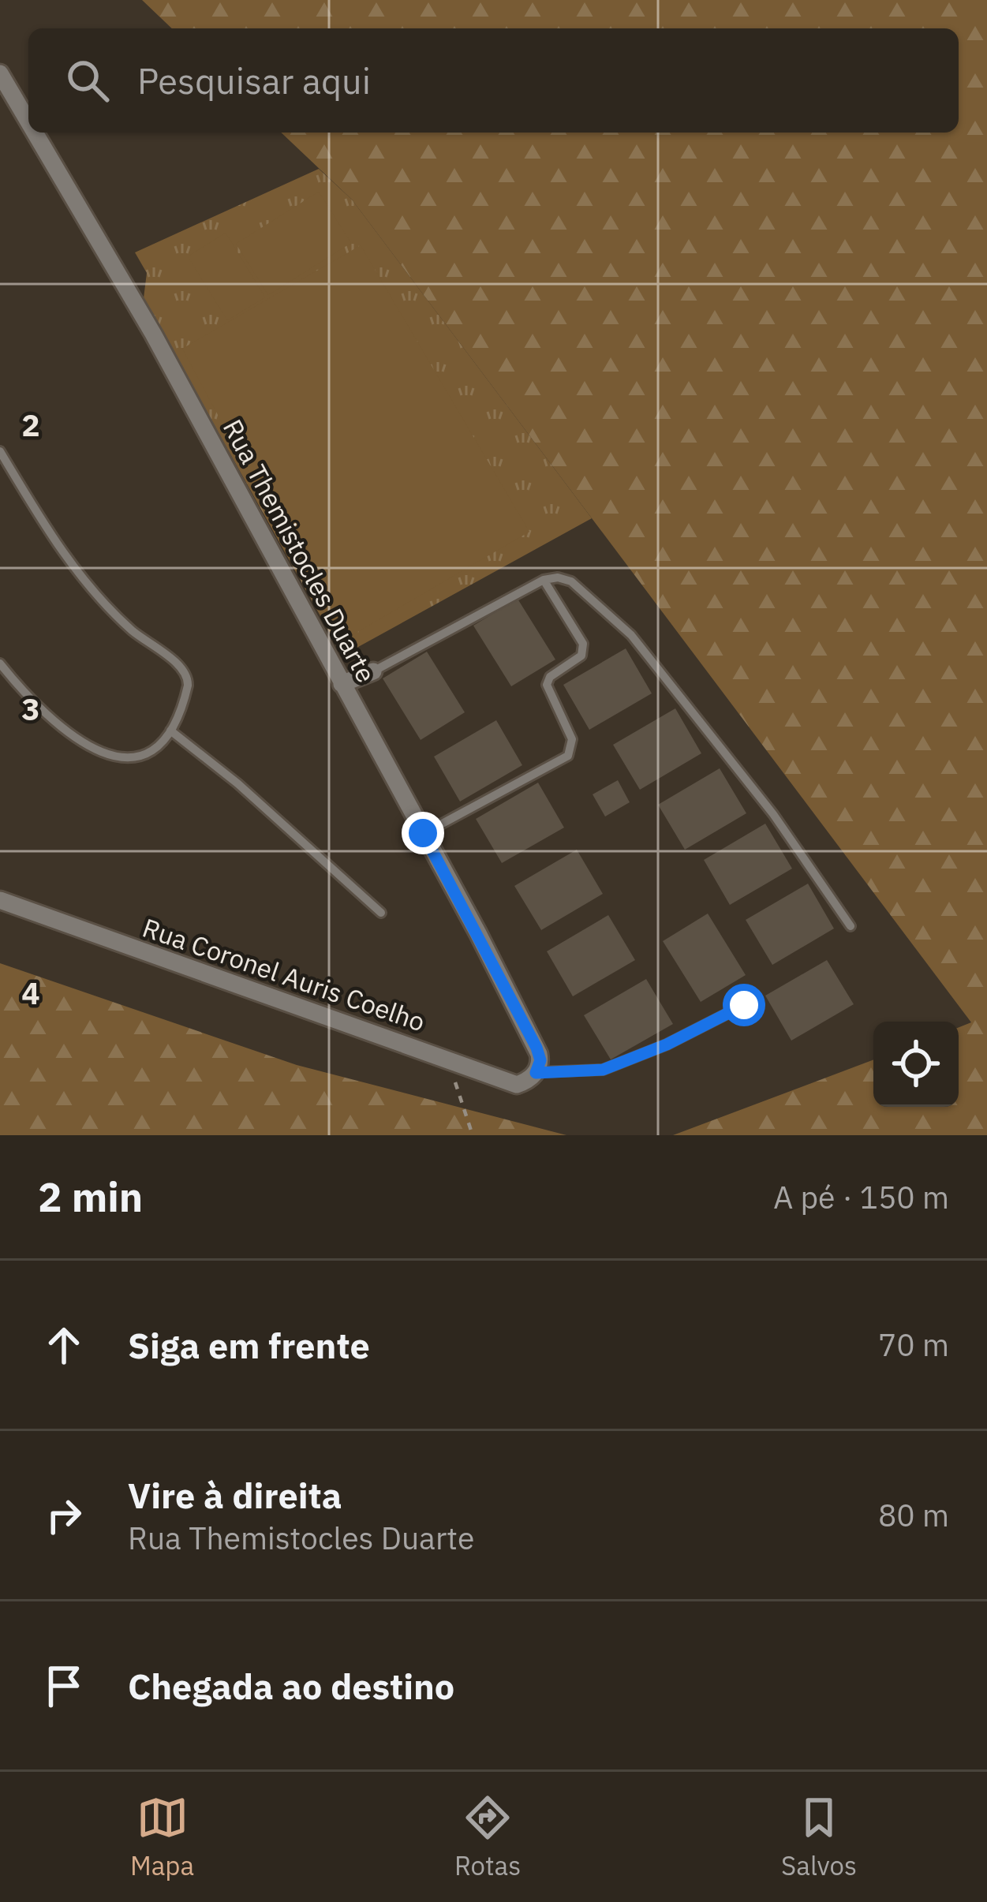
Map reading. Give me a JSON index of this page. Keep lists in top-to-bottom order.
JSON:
{
  "streets": {
    "street": ["Rua Themistocles Duarte", "Rua Coronel Auris Coelho"]
  },
  "crossings": [
    ["Rua Themistocles Duarte", "Rua Coronel Auris Coelho"]
  ],
  "page": {
    "search": "Pesquisar aqui",
    "heading": ["2 min", "A pé · 150 m"],
    "list": [
      ["Siga em frente", "70 m"],
      ["Vire à direita", "Rua Themistocles Duarte", "80 m"],
      "Chegada ao destino"
    ],
    "nav": ["Mapa", "Rotas", "Salvos"]
  },
  "grid": {
    "rows": ["2", "3", "4"]
  }
}
